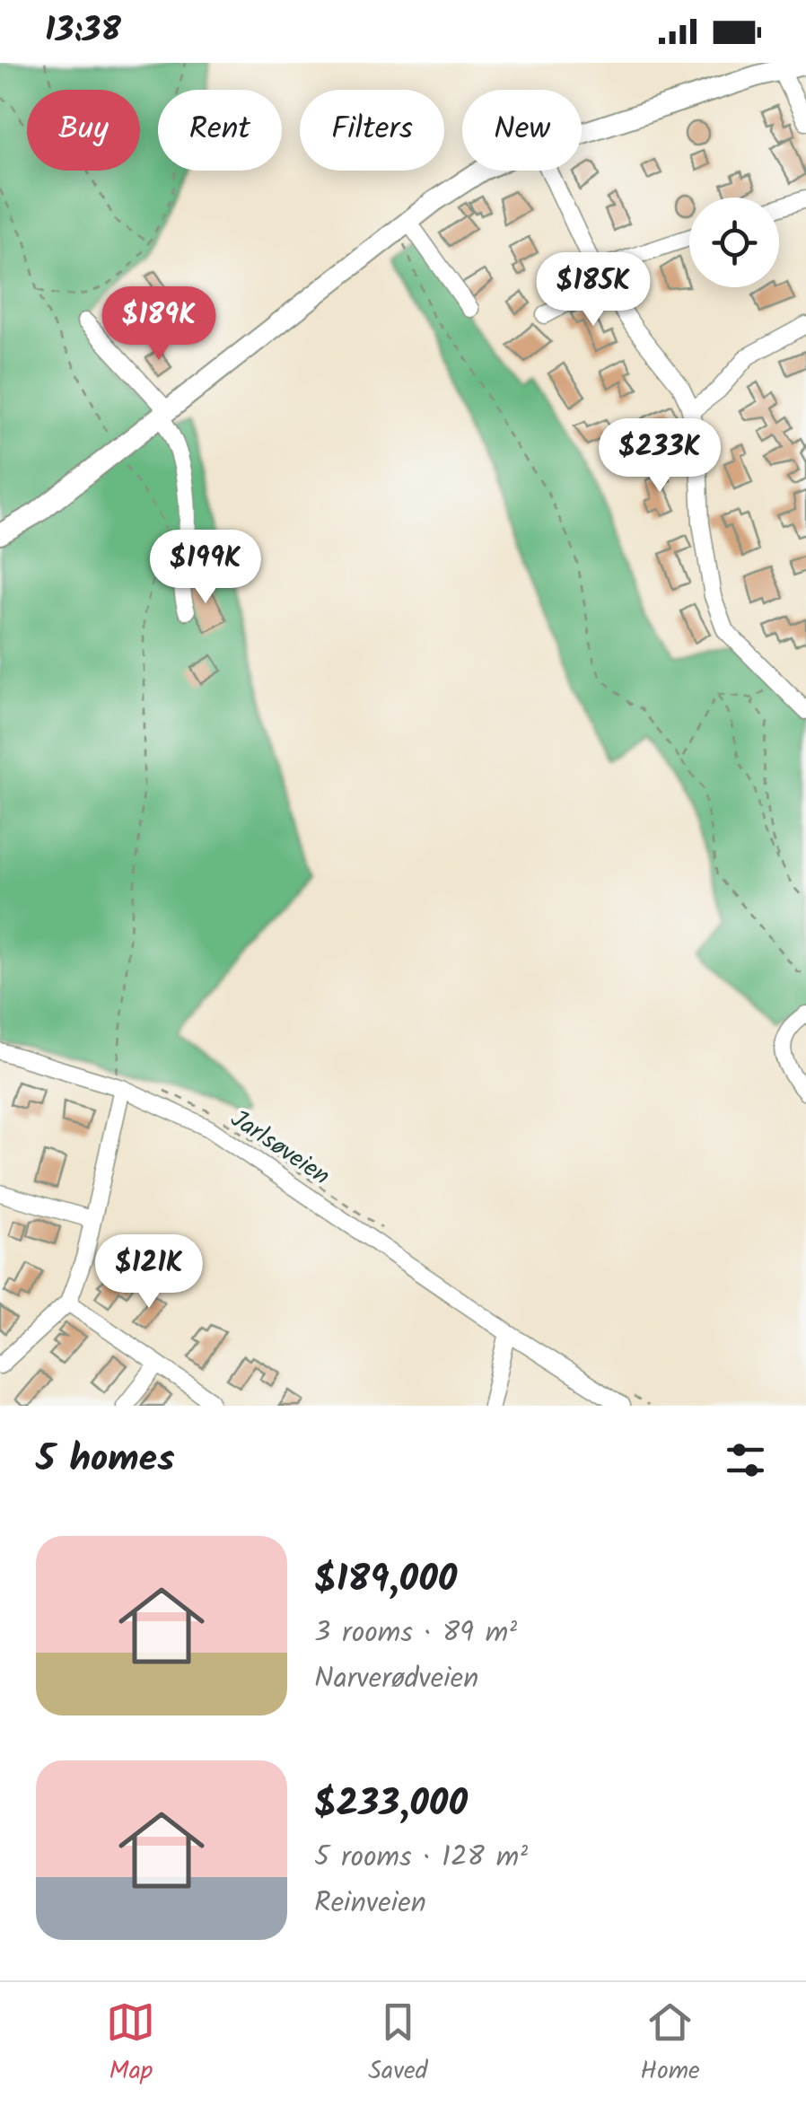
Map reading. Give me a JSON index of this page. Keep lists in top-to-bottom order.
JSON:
{
  "streets": {
    "street": ["Jarlsøveien"]
  },
  "page": {
    "status": "13:38",
    "chip": [
      "Buy",
      "Rent",
      "Filters",
      "New"
    ],
    "price": [
      "$185K",
      "$189K",
      "$233K",
      "$199K",
      "$121K"
    ],
    "heading": "5 homes",
    "list": [
      {
        "name": "$189,000",
        "note": "3 rooms · 89 m² · Narverødveien"
      },
      {
        "name": "$233,000",
        "note": "5 rooms · 128 m² · Reinveien"
      }
    ],
    "tabs": ["Map", "Saved", "Home"]
  }
}
